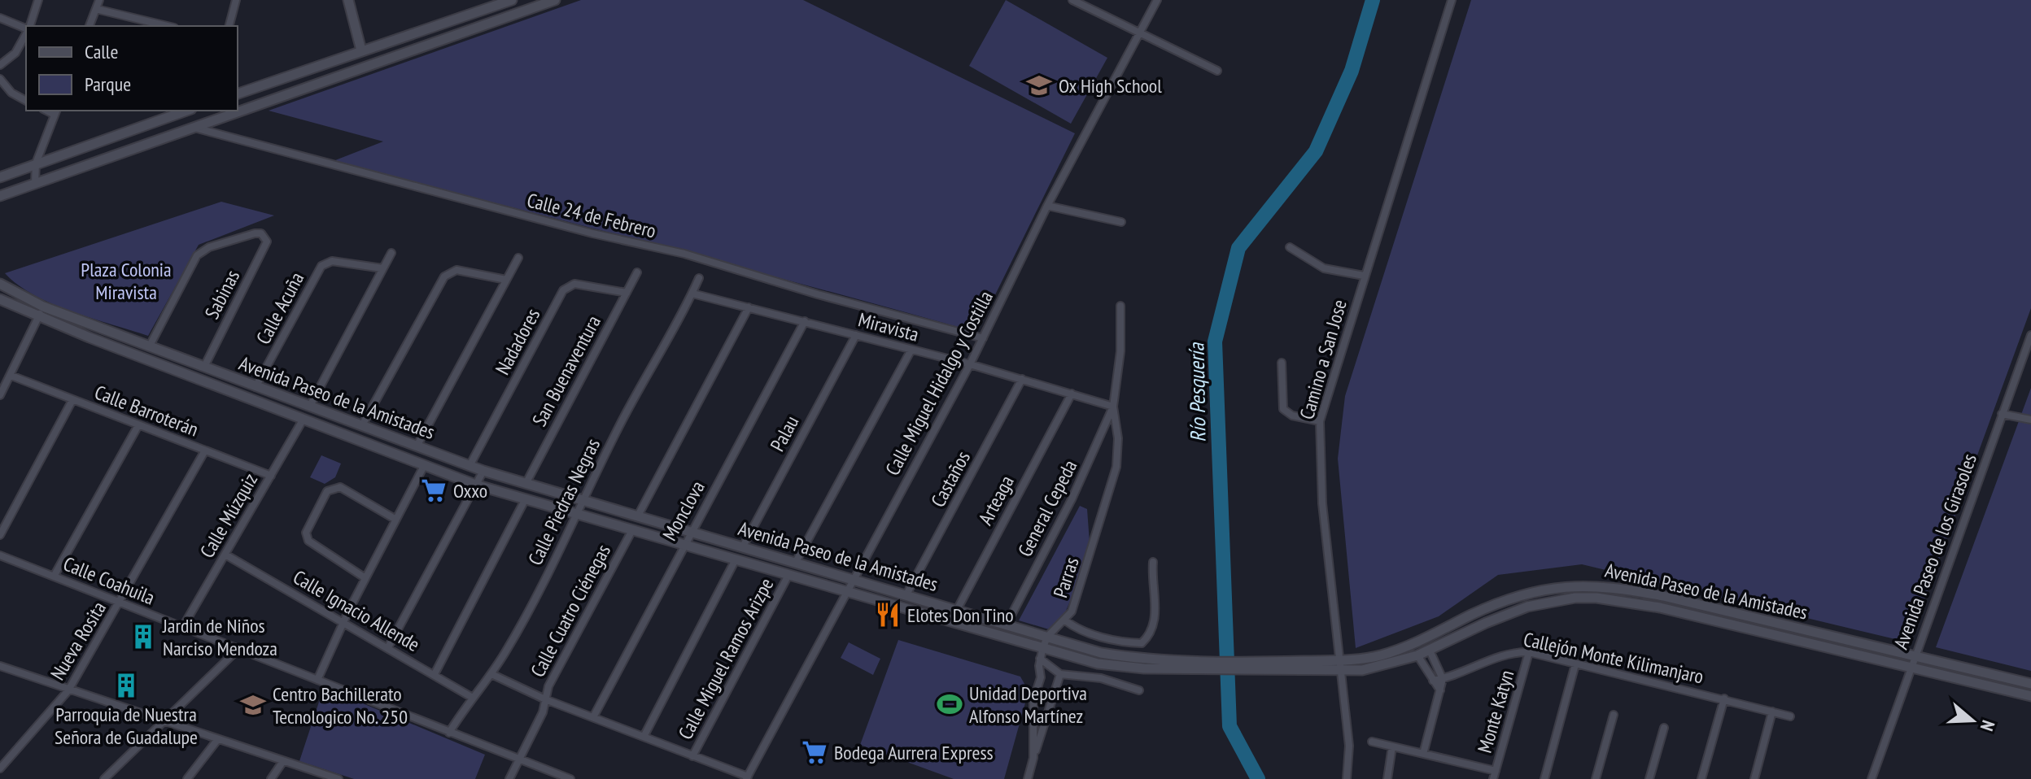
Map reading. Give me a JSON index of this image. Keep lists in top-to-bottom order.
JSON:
{
  "streets": {
    "street": [
      "Calle 24 de Febrero",
      "Sabinas",
      "Calle Acuña",
      "Miravista",
      "Nadadores",
      "Camino a San Jose",
      "San Buenaventura",
      "Calle Miguel Hidalgo y Costilla",
      "Avenida Paseo de la Amistades",
      "Calle Barroterán",
      "Palau",
      "Castaños",
      "Arteaga",
      "Calle Piedras Negras",
      "General Cepeda",
      "Monclova",
      "Calle Múzquiz",
      "Avenida Paseo de los Girasoles",
      "Parras",
      "Calle Coahuila",
      "Calle Ignacio Allende",
      "Calle Cuatro Ciénegas",
      "Nueva Rosita",
      "Callejón Monte Kilimanjaro",
      "Calle Miguel Ramos Arizpe",
      "Monte Katyn"
    ]
  },
  "crossings": [
    ["Calle 24 de Febrero", "Calle Miguel Hidalgo y Costilla"],
    ["Sabinas", "Avenida Paseo de la Amistades"],
    ["Calle Acuña", "Avenida Paseo de la Amistades"],
    ["Miravista", "Calle Miguel Hidalgo y Costilla"],
    ["Miravista", "Palau"],
    ["Miravista", "Castaños"],
    ["Miravista", "Arteaga"],
    ["Miravista", "Calle Piedras Negras"],
    ["Miravista", "General Cepeda"],
    ["Miravista", "Monclova"],
    ["Miravista", "Parras"],
    ["Miravista", "Calle Miguel Ramos Arizpe"],
    ["Nadadores", "San Buenaventura"],
    ["Nadadores", "Avenida Paseo de la Amistades"],
    ["Camino a San Jose", "Avenida Paseo de la Amistades"],
    ["San Buenaventura", "Avenida Paseo de la Amistades"],
    ["Calle Miguel Hidalgo y Costilla", "Avenida Paseo de la Amistades"],
    ["Avenida Paseo de la Amistades", "Palau"],
    ["Avenida Paseo de la Amistades", "Castaños"],
    ["Avenida Paseo de la Amistades", "Arteaga"],
    ["Avenida Paseo de la Amistades", "Calle Piedras Negras"],
    ["Avenida Paseo de la Amistades", "General Cepeda"],
    ["Avenida Paseo de la Amistades", "Monclova"],
    ["Avenida Paseo de la Amistades", "Calle Múzquiz"],
    ["Avenida Paseo de la Amistades", "Avenida Paseo de los Girasoles"],
    ["Avenida Paseo de la Amistades", "Parras"],
    ["Avenida Paseo de la Amistades", "Calle Cuatro Ciénegas"],
    ["Avenida Paseo de la Amistades", "Calle Miguel Ramos Arizpe"],
    ["Calle Barroterán", "Calle Múzquiz"],
    ["Calle Barroterán", "Nueva Rosita"],
    ["Calle Piedras Negras", "Calle Coahuila"],
    ["Calle Piedras Negras", "Calle Ignacio Allende"],
    ["General Cepeda", "Parras"],
    ["Calle Múzquiz", "Calle Coahuila"],
    ["Calle Múzquiz", "Calle Ignacio Allende"],
    ["Calle Coahuila", "Calle Cuatro Ciénegas"],
    ["Calle Coahuila", "Nueva Rosita"],
    ["Callejón Monte Kilimanjaro", "Monte Katyn"]
  ],
  "water": ["Río Pesquería"],
  "parks": ["Plaza Colonia Miravista"],
  "places": {
    "school or university": ["Ox High School", "Centro Bachillerato Tecnologico No. 250"],
    "supermarket": ["Oxxo", "Bodega Aurrera Express"],
    "restaurant": ["Elotes Don Tino"],
    "building": ["Jardin de Niños Narciso Mendoza", "Parroquia de Nuestra Señora de Guadalupe"],
    "sports": ["Unidad Deportiva Alfonso Martínez"]
  },
  "legend": ["Calle", "Parque"],
  "north": "right"
}
